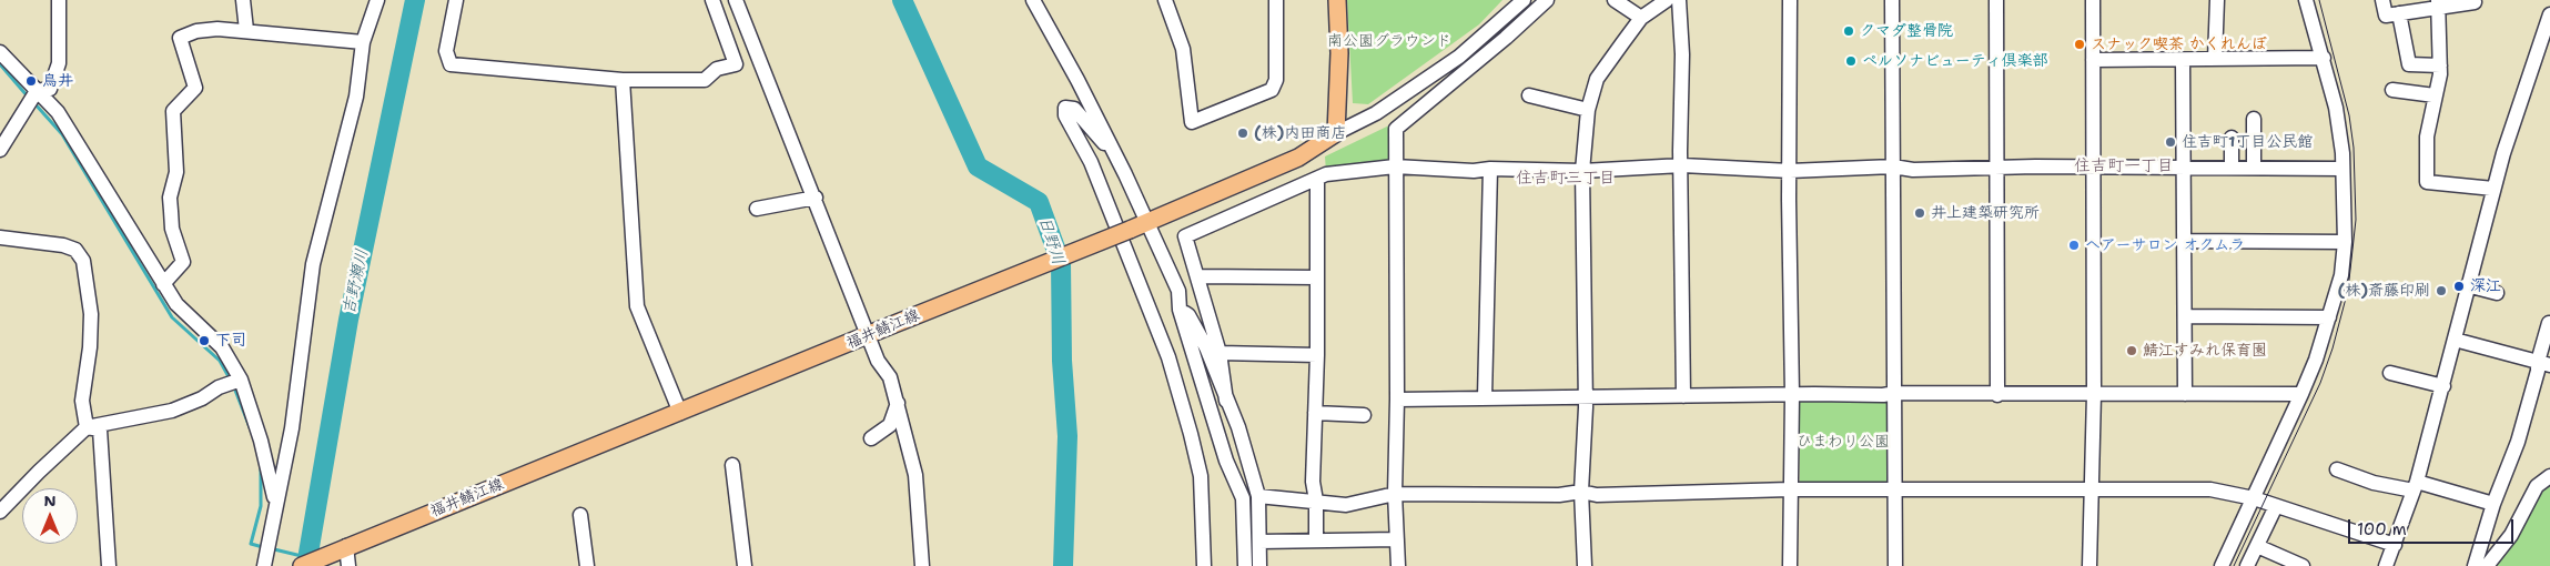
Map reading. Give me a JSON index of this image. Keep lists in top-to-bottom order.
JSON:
{
  "streets": {
    "main road": ["福井鯖江線"]
  },
  "districts": ["住吉町一丁目", "住吉町三丁目"],
  "water": ["日野川", "吉野瀬川"],
  "parks": ["南公園グラウンド", "ひまわり公園"],
  "places": [
    "クマダ整骨院",
    "スナック喫茶 かくれんぼ",
    "ペルソナビューティ倶楽部",
    "鳥井",
    "(株)内田商店",
    "住吉町1丁目公民館",
    "井上建築研究所",
    "ヘアーサロン オクムラ",
    "深江",
    "(株)斎藤印刷",
    "下司",
    "鯖江すみれ保育園"
  ],
  "scale_bar": "100 m",
  "north": "top"
}
